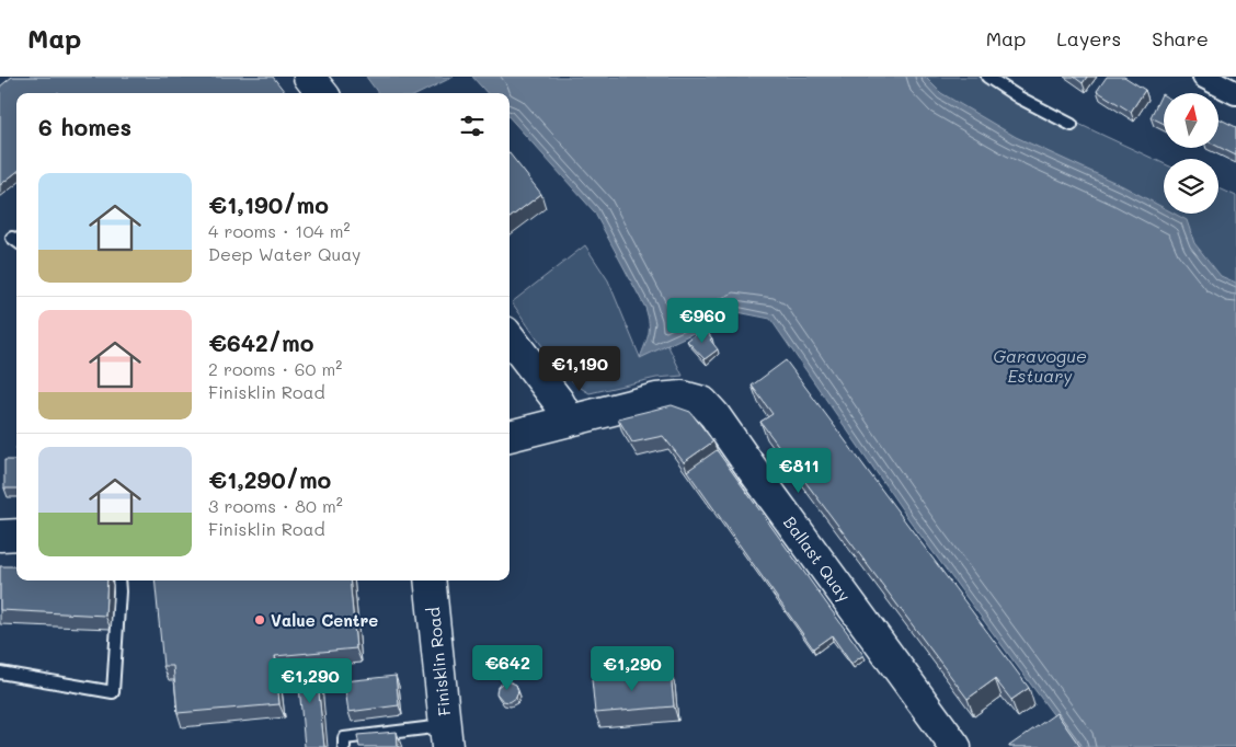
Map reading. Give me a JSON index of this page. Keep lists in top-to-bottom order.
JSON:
{
  "streets": {
    "street": ["Ballast Quay", "Finisklin Road"]
  },
  "water": ["Garavogue Estuary"],
  "places": ["Value Centre"],
  "north": "top",
  "page": {
    "header": "Map",
    "nav": ["Map", "Layers", "Share"],
    "heading": "6 homes",
    "list": [
      {
        "name": "€1,190/mo",
        "note": "4 rooms · 104 m² · Deep Water Quay"
      },
      {
        "name": "€642/mo",
        "note": "2 rooms · 60 m² · Finisklin Road"
      },
      {
        "name": "€1,290/mo",
        "note": "3 rooms · 80 m² · Finisklin Road"
      }
    ],
    "price": [
      "€960",
      "€1,190",
      "€811",
      "€642",
      "€1,290",
      "€1,290"
    ]
  }
}
